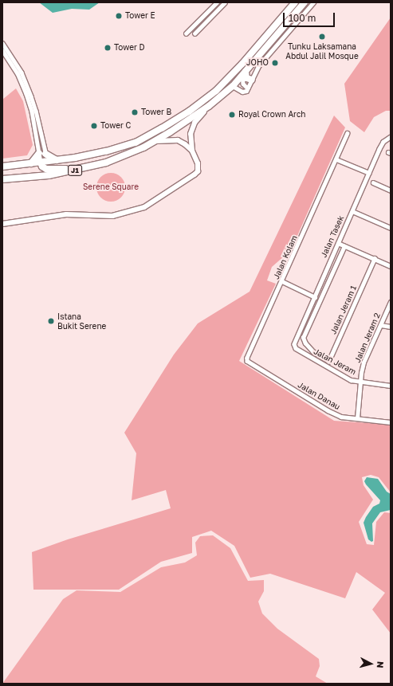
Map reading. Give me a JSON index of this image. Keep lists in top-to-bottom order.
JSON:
{
  "streets": {
    "highway": ["J1"],
    "street": [
      "Jalan Tasek",
      "Jalan Kolam",
      "Jalan Jeram 1",
      "Jalan Jeram 2",
      "Jalan Jeram",
      "Jalan Danau"
    ]
  },
  "crossings": [
    ["Jalan Tasek", "Jalan Jeram 1"],
    ["Jalan Tasek", "Jalan Jeram"],
    ["Jalan Kolam", "Jalan Danau"],
    ["Jalan Jeram 1", "Jalan Jeram"],
    ["Jalan Jeram 2", "Jalan Jeram"],
    ["Jalan Jeram 2", "Jalan Danau"]
  ],
  "parks": ["Serene Square"],
  "places": [
    "Tower E",
    "Tunku Laksamana Abdul Jalil Mosque",
    "Tower D",
    "JOHO",
    "Tower B",
    "Royal Crown Arch",
    "Tower C",
    "Istana Bukit Serene"
  ],
  "scale_bar": "100 m",
  "north": "right"
}
